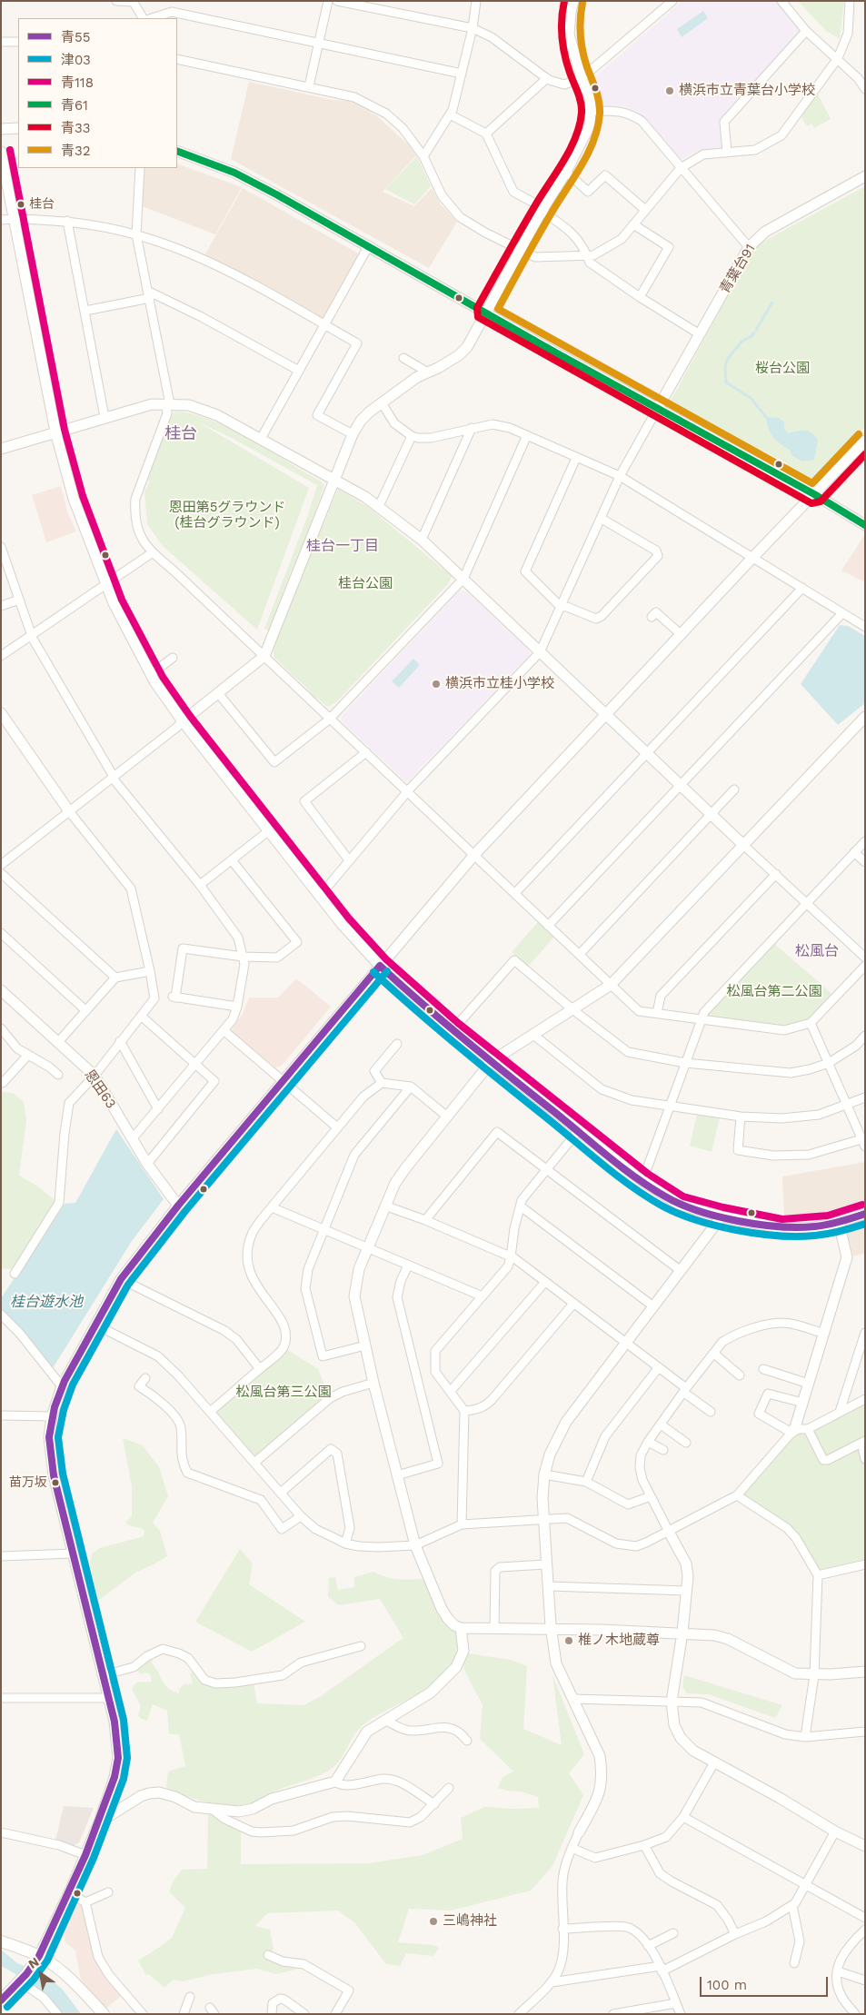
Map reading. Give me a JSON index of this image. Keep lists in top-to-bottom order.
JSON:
{
  "streets": {
    "street": ["青葉台91", "恩田63"]
  },
  "districts": ["桂台", "桂台一丁目", "松風台"],
  "water": ["桂台遊水池"],
  "parks": [
    "桜台公園",
    "恩田第5グラウンド (桂台グラウンド)",
    "桂台公園",
    "松風台第二公園",
    "松風台第三公園"
  ],
  "places": [
    "横浜市立青葉台小学校",
    "桂台",
    "横浜市立桂小学校",
    "苗万坂",
    "椎ノ木地蔵尊",
    "三嶋神社"
  ],
  "lines": [
    "transit line 青33",
    "transit line 青32",
    "transit line 青118",
    "transit line 青61",
    "transit line 青55",
    "transit line 津03"
  ],
  "legend": [
    "青55",
    "津03",
    "青118",
    "青61",
    "青33",
    "青32"
  ],
  "scale_bar": "100 m",
  "north": "top left"
}
